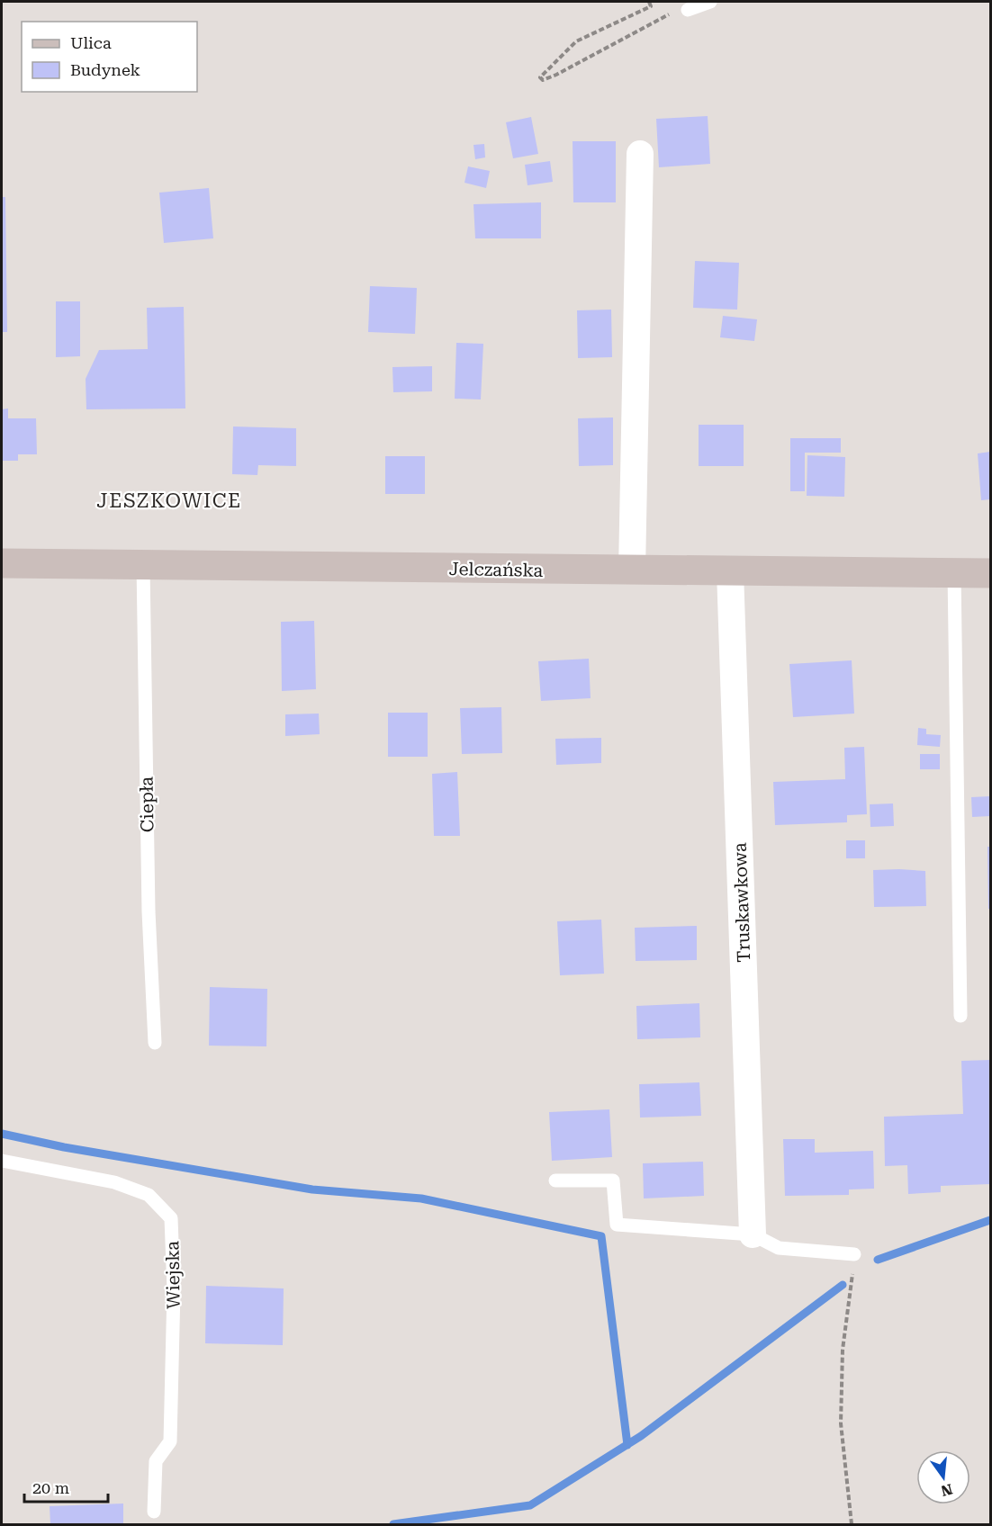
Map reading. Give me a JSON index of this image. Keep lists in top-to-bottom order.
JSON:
{
  "streets": {
    "main road": ["Jelczańska"],
    "street": ["Truskawkowa"],
    "lane": ["Ciepła", "Wiejska"]
  },
  "crossings": [
    ["Jelczańska", "Ciepła"],
    ["Jelczańska", "Truskawkowa"]
  ],
  "districts": ["JESZKOWICE"],
  "legend": ["Ulica", "Budynek"],
  "scale_bar": "20 m",
  "north": "bottom"
}
